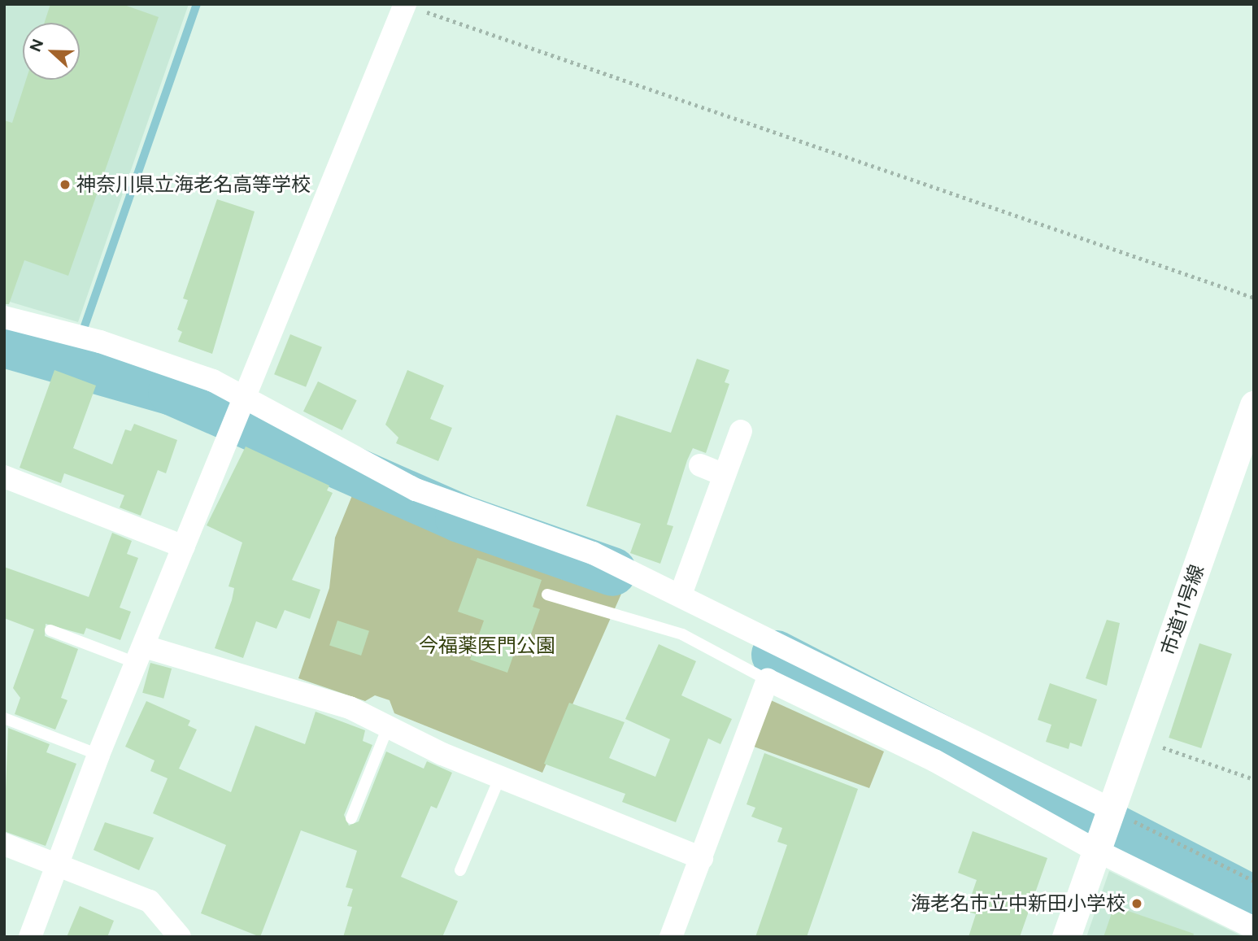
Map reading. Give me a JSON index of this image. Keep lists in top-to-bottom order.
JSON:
{
  "streets": {
    "street": ["市道11号線"]
  },
  "parks": ["今福薬医門公園"],
  "places": ["神奈川県立海老名高等学校", "海老名市立中新田小学校"],
  "north": "left"
}
